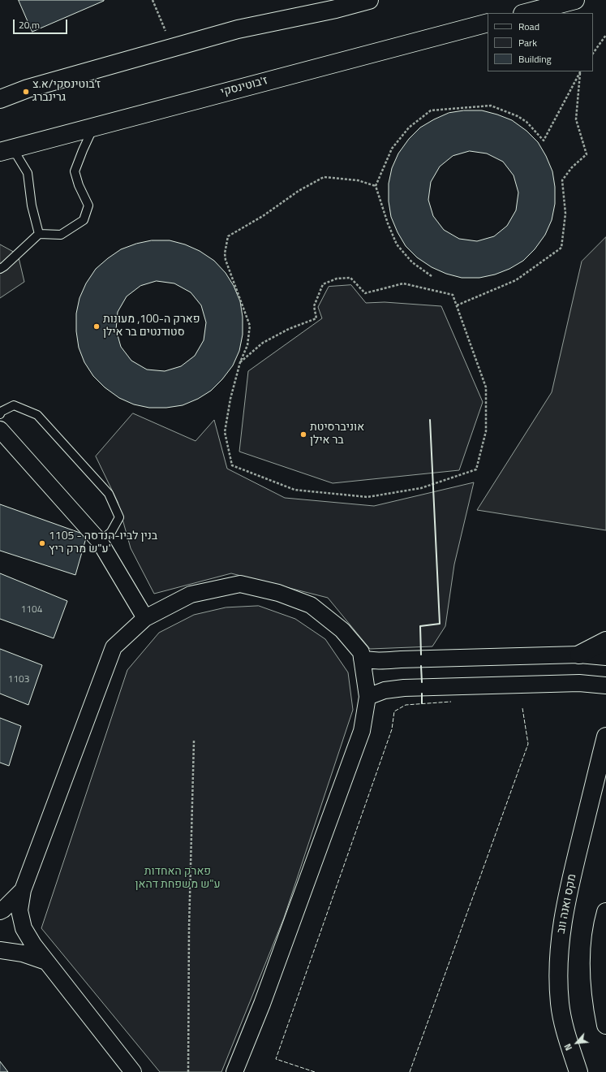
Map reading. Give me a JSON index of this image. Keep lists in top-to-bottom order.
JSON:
{
  "streets": {
    "street": ["ז'בוטינסקי", "מקס ואנה ווב"]
  },
  "parks": ["פארק האחדות ע\"ש משפחת דהאן"],
  "places": [
    "ז׳בוטינסקי/א.צ גרינברג",
    "פארק ה-100, מעונות סטודנטים בר אילן",
    "אוניברסיטת בר אילן",
    "1105 - בנין לביו-הנדסה ע\"ש מרק ריץ'"
  ],
  "house_numbers": ["1104", "1103"],
  "legend": ["Road", "Park", "Building"],
  "scale_bar": "20 m",
  "north": "bottom left"
}
